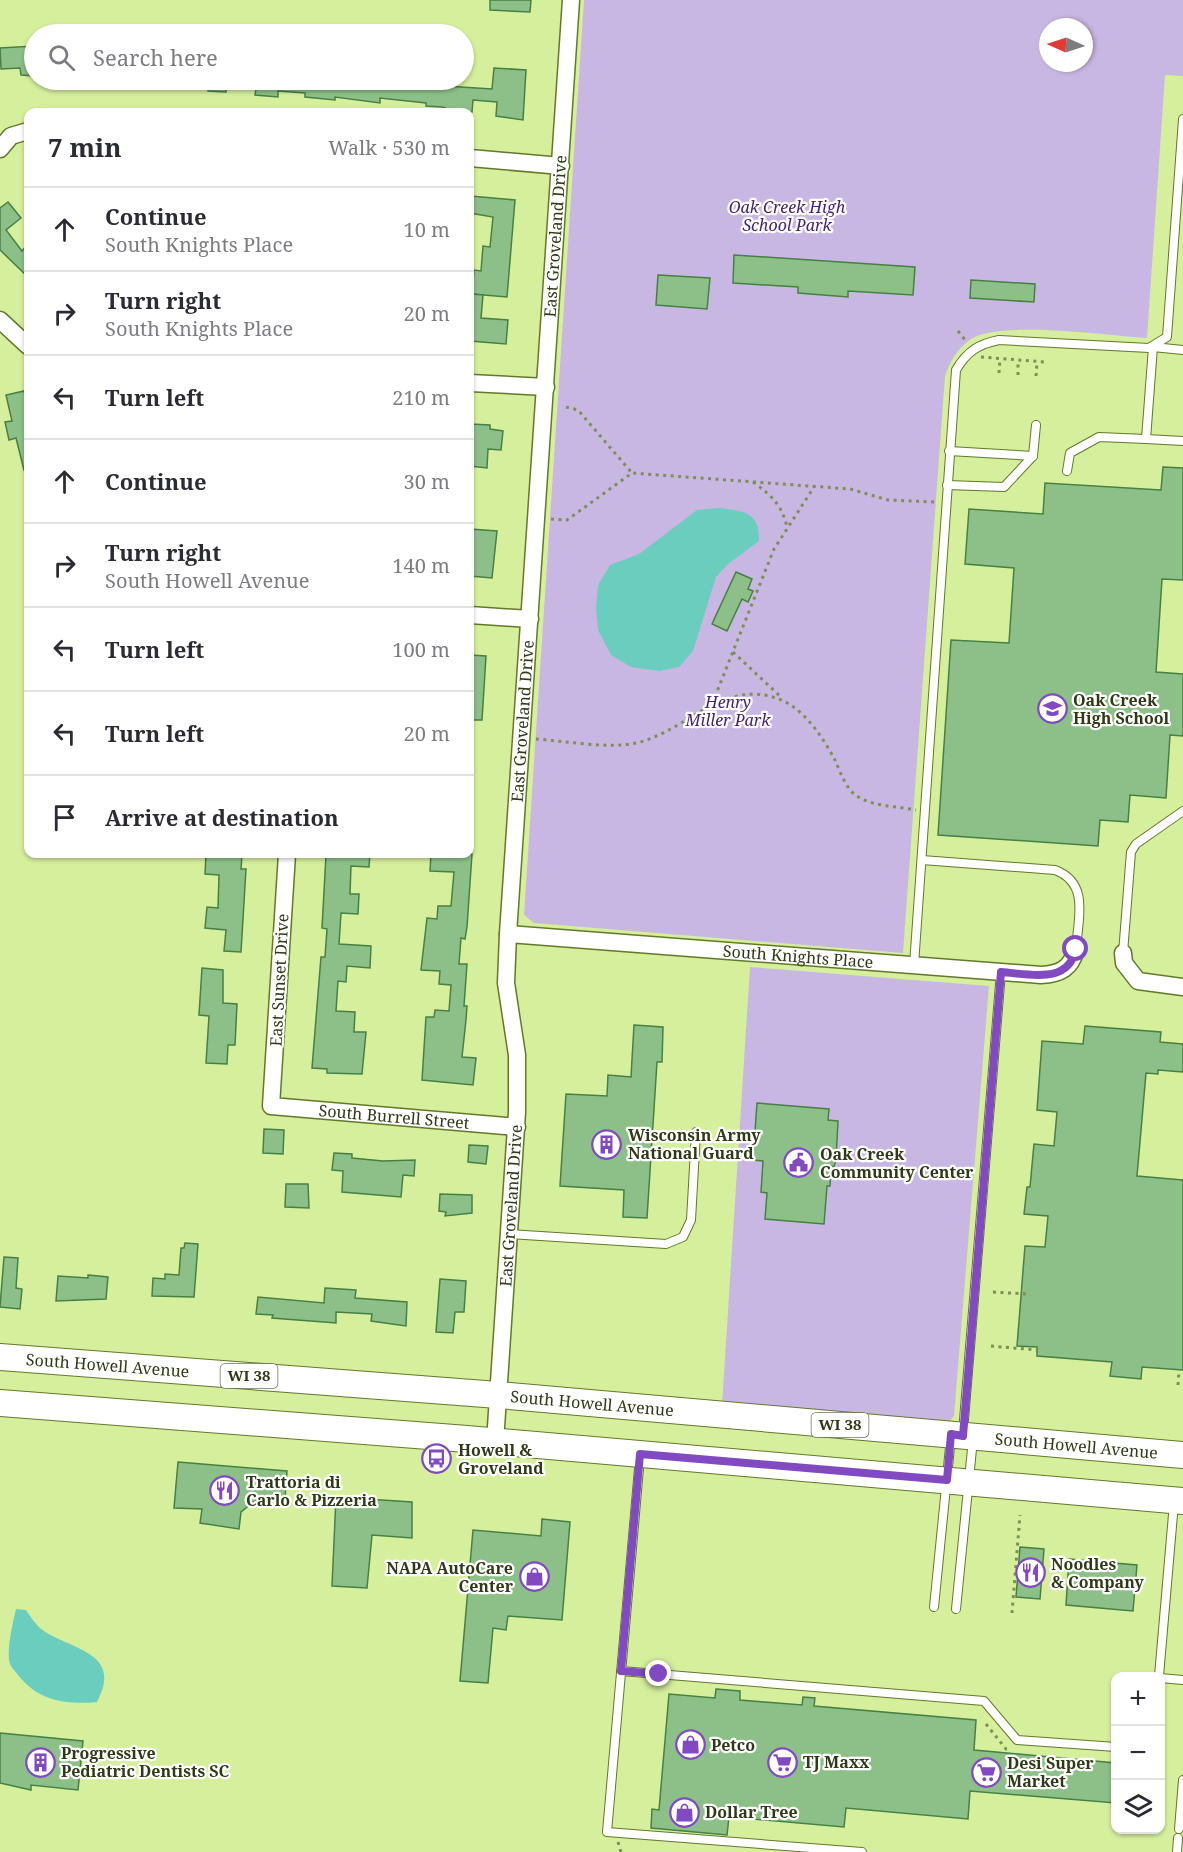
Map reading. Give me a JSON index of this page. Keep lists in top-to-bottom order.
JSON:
{
  "streets": {
    "main road": ["South Howell Avenue", "WI 38"],
    "street": [
      "East Groveland Drive",
      "South Knights Place",
      "East Sunset Drive",
      "South Burrell Street"
    ]
  },
  "crossings": [
    ["East Groveland Drive", "South Knights Place"],
    ["East Groveland Drive", "South Burrell Street"],
    ["East Groveland Drive", "South Howell Avenue"],
    ["East Sunset Drive", "South Burrell Street"]
  ],
  "parks": ["Oak Creek High School Park", "Henry Miller Park"],
  "places": {
    "school or university": ["Oak Creek High School"],
    "building": ["Wisconsin Army National Guard", "Progressive Pediatric Dentists SC"],
    "public building": ["Oak Creek Community Center"],
    "bus stop": ["Howell & Groveland"],
    "restaurant": ["Trattoria di Carlo & Pizzeria", "Noodles & Company"],
    "shop": ["NAPA AutoCare Center", "Petco", "Dollar Tree"],
    "supermarket": ["TJ Maxx", "Desi Super Market"]
  },
  "north": "left",
  "page": {
    "search": "Search here",
    "heading": ["7 min", "Walk · 530 m"],
    "list": [
      ["Continue", "South Knights Place", "10 m"],
      ["Turn right", "South Knights Place", "20 m"],
      ["Turn left", "210 m"],
      ["Continue", "30 m"],
      ["Turn right", "South Howell Avenue", "140 m"],
      ["Turn left", "100 m"],
      ["Turn left", "20 m"],
      "Arrive at destination"
    ],
    "map_buttons": ["+", "−"]
  }
}
